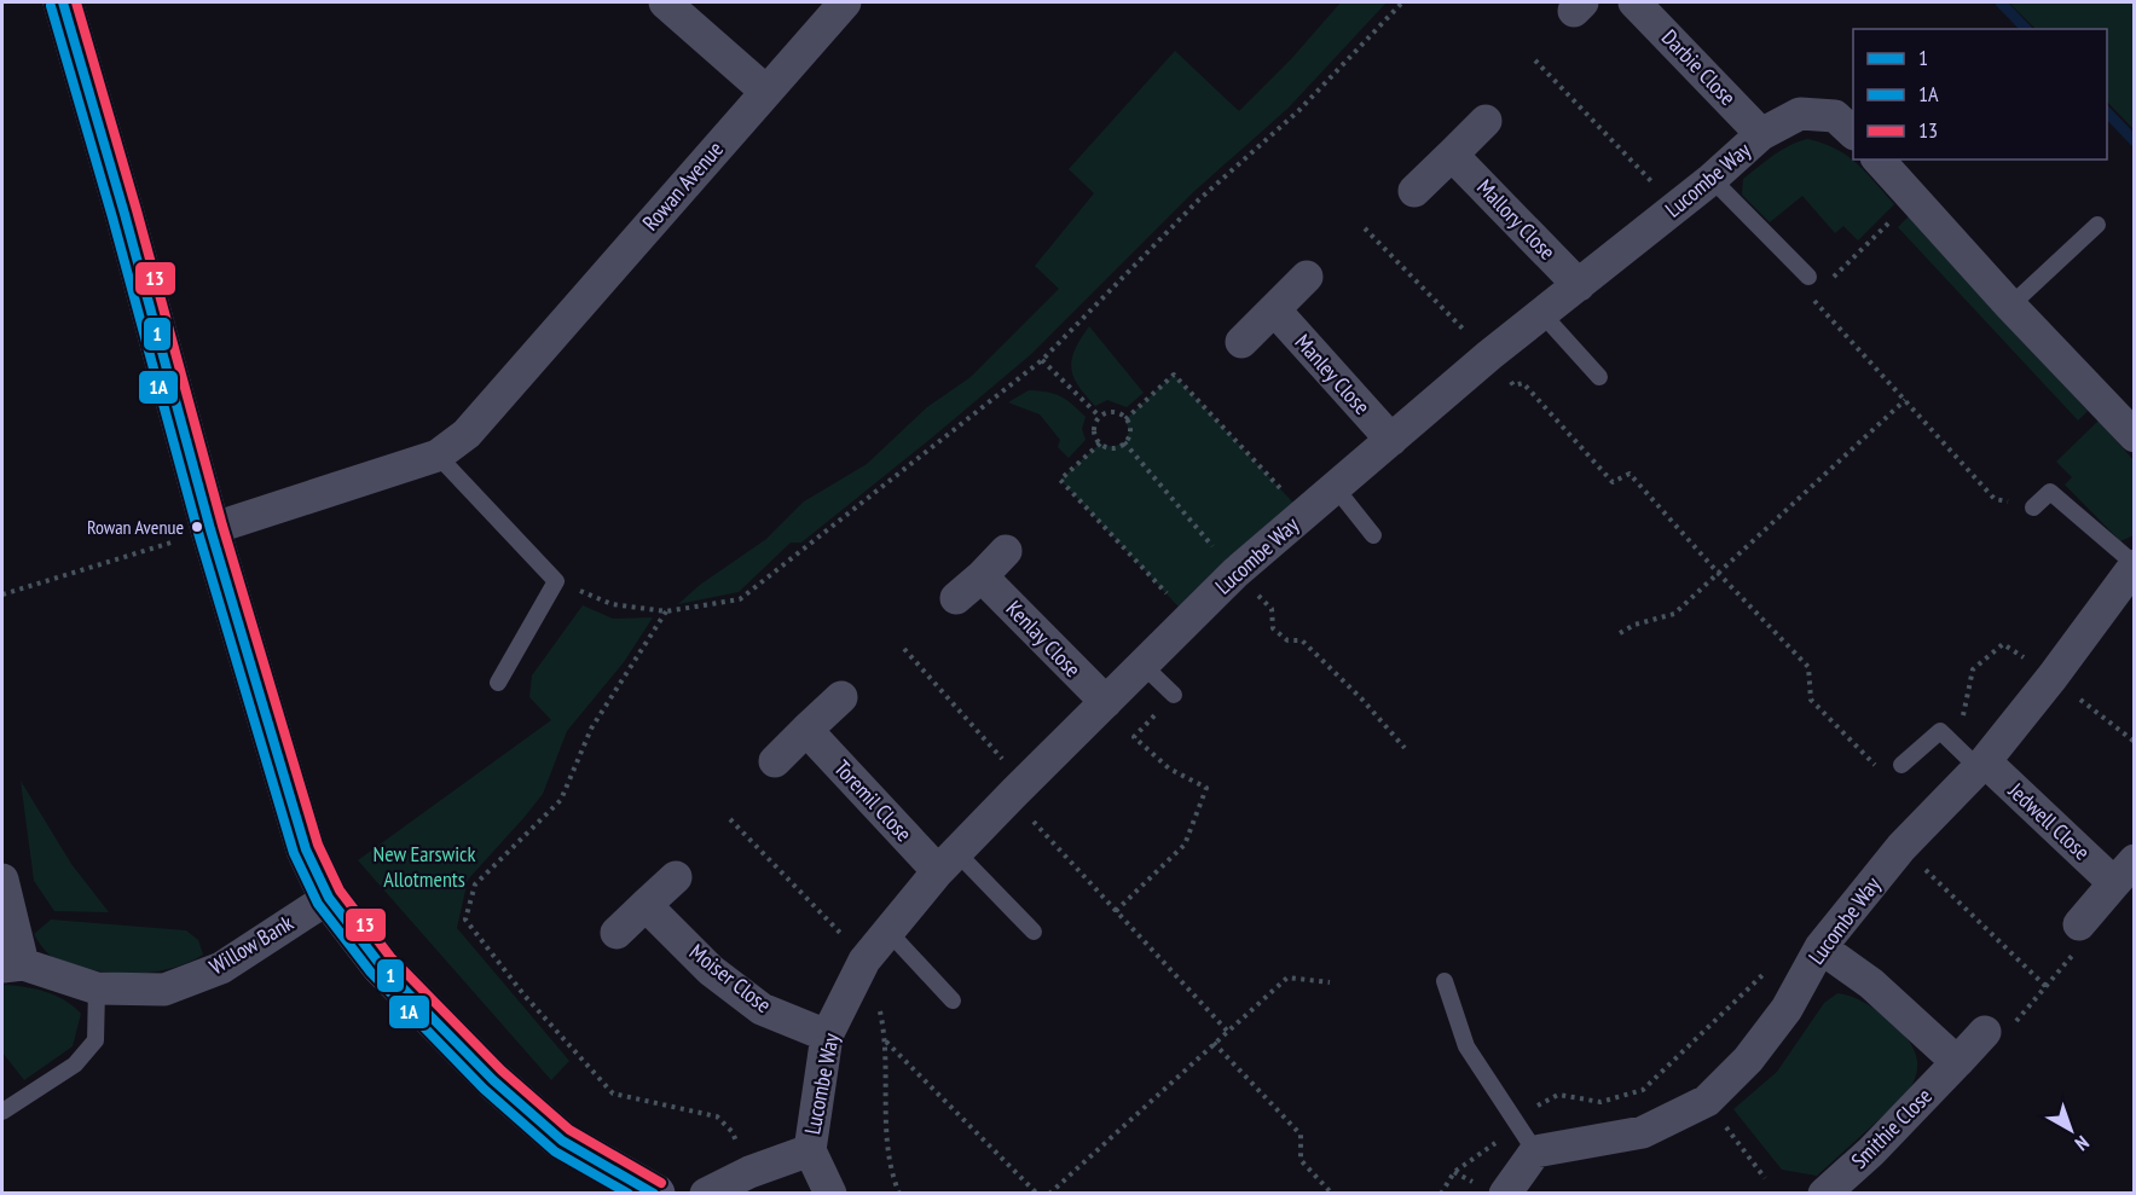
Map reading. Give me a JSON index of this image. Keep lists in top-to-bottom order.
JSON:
{
  "streets": {
    "street": [
      "Darbie Close",
      "Lucombe Way",
      "Rowan Avenue",
      "Mallory Close",
      "Manley Close",
      "Kenlay Close",
      "Toremil Close",
      "Jedwell Close",
      "Willow Bank",
      "Moiser Close",
      "Smithie Close"
    ]
  },
  "crossings": [
    ["Darbie Close", "Lucombe Way"],
    ["Lucombe Way", "Mallory Close"],
    ["Lucombe Way", "Manley Close"],
    ["Lucombe Way", "Kenlay Close"],
    ["Lucombe Way", "Toremil Close"],
    ["Lucombe Way", "Jedwell Close"],
    ["Lucombe Way", "Moiser Close"]
  ],
  "parks": ["New Earswick Allotments"],
  "places": ["Rowan Avenue"],
  "lines": ["transit line 1", "transit line 13", "transit line 1A"],
  "legend": ["1", "1A", "13"],
  "north": "bottom right"
}
